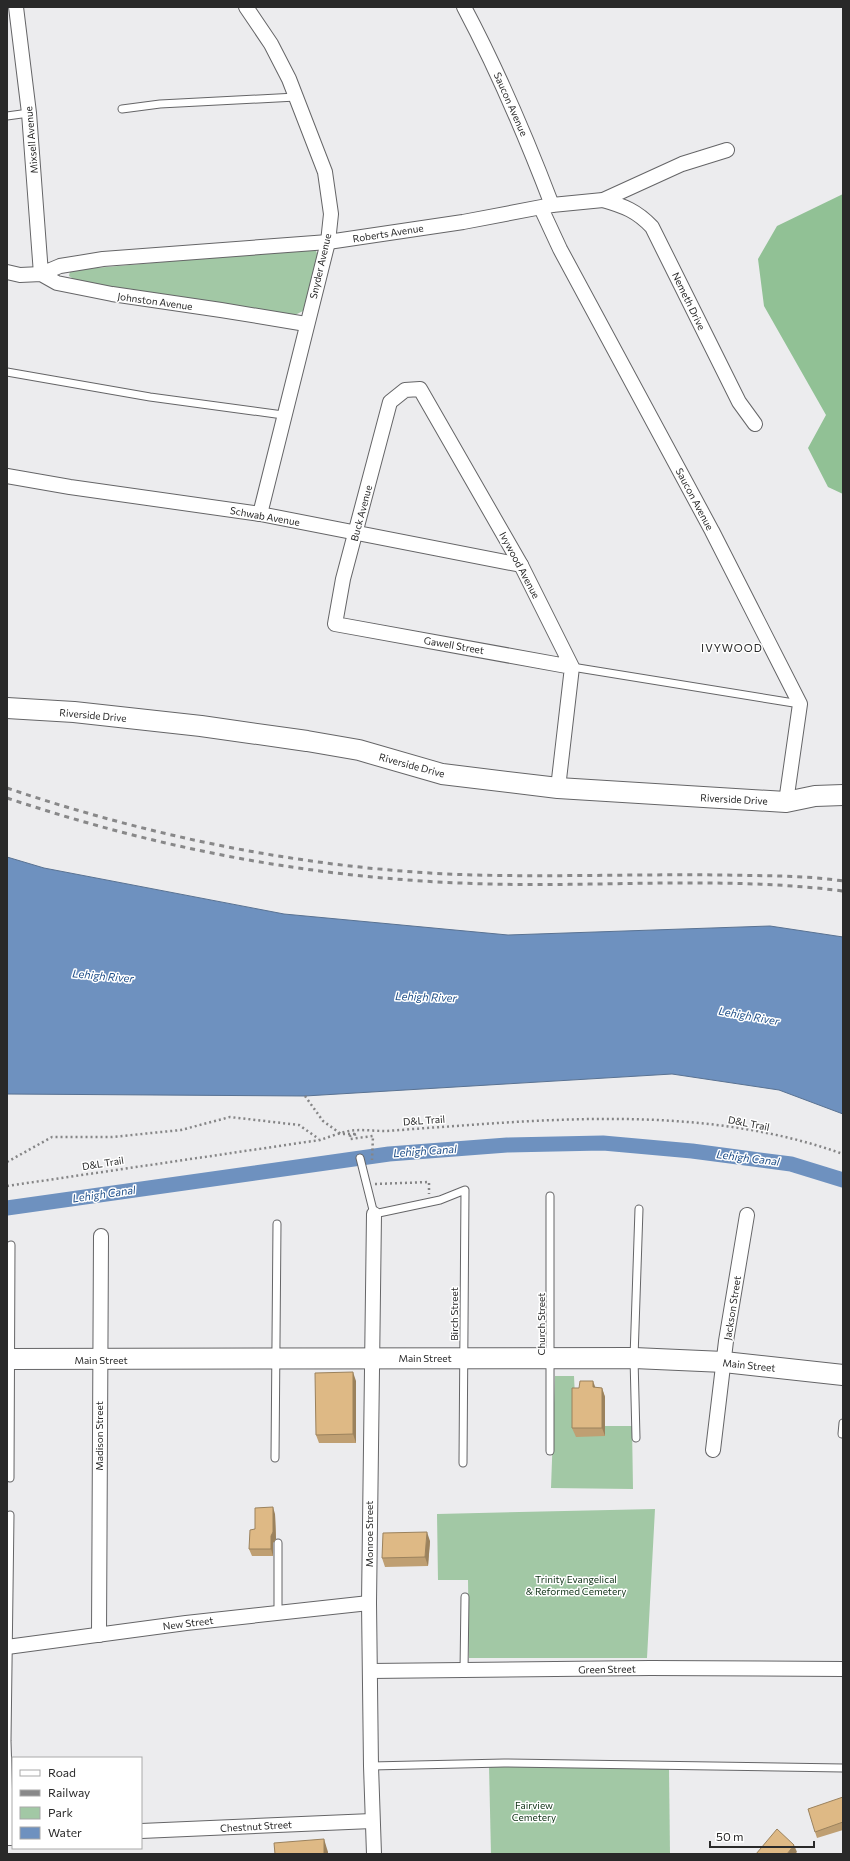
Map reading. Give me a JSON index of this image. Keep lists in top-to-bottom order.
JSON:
{
  "streets": {
    "street": [
      "Saucon Avenue",
      "Mixsell Avenue",
      "Roberts Avenue",
      "Snyder Avenue",
      "Johnston Avenue",
      "Nemeth Drive",
      "Buck Avenue",
      "Schwab Avenue",
      "Ivywood Avenue",
      "Gawell Street",
      "Riverside Drive",
      "Jackson Street",
      "Main Street",
      "Madison Street",
      "Monroe Street",
      "New Street",
      "Green Street",
      "Chestnut Street"
    ],
    "lane": ["Birch Street", "Church Street"],
    "path": ["D&L Trail"]
  },
  "crossings": [
    ["Saucon Avenue", "Roberts Avenue"],
    ["Mixsell Avenue", "Roberts Avenue"],
    ["Mixsell Avenue", "Johnston Avenue"],
    ["Roberts Avenue", "Snyder Avenue"],
    ["Roberts Avenue", "Johnston Avenue"],
    ["Roberts Avenue", "Nemeth Drive"],
    ["Snyder Avenue", "Johnston Avenue"],
    ["Snyder Avenue", "Schwab Avenue"],
    ["Buck Avenue", "Schwab Avenue"],
    ["Buck Avenue", "Ivywood Avenue"],
    ["Buck Avenue", "Gawell Street"],
    ["Schwab Avenue", "Ivywood Avenue"],
    ["Ivywood Avenue", "Gawell Street"],
    ["Jackson Street", "Main Street"],
    ["Birch Street", "Main Street"],
    ["Church Street", "Main Street"],
    ["Main Street", "Madison Street"],
    ["Main Street", "Monroe Street"],
    ["Madison Street", "New Street"],
    ["Monroe Street", "New Street"],
    ["Monroe Street", "Green Street"],
    ["Monroe Street", "Chestnut Street"]
  ],
  "districts": ["IVYWOOD"],
  "water": ["Lehigh River", "Lehigh Canal"],
  "parks": ["Trinity Evangelical & Reformed Cemetery", "Fairview Cemetery"],
  "legend": [
    "Road",
    "Railway",
    "Park",
    "Water"
  ],
  "scale_bar": "50 m"
}
